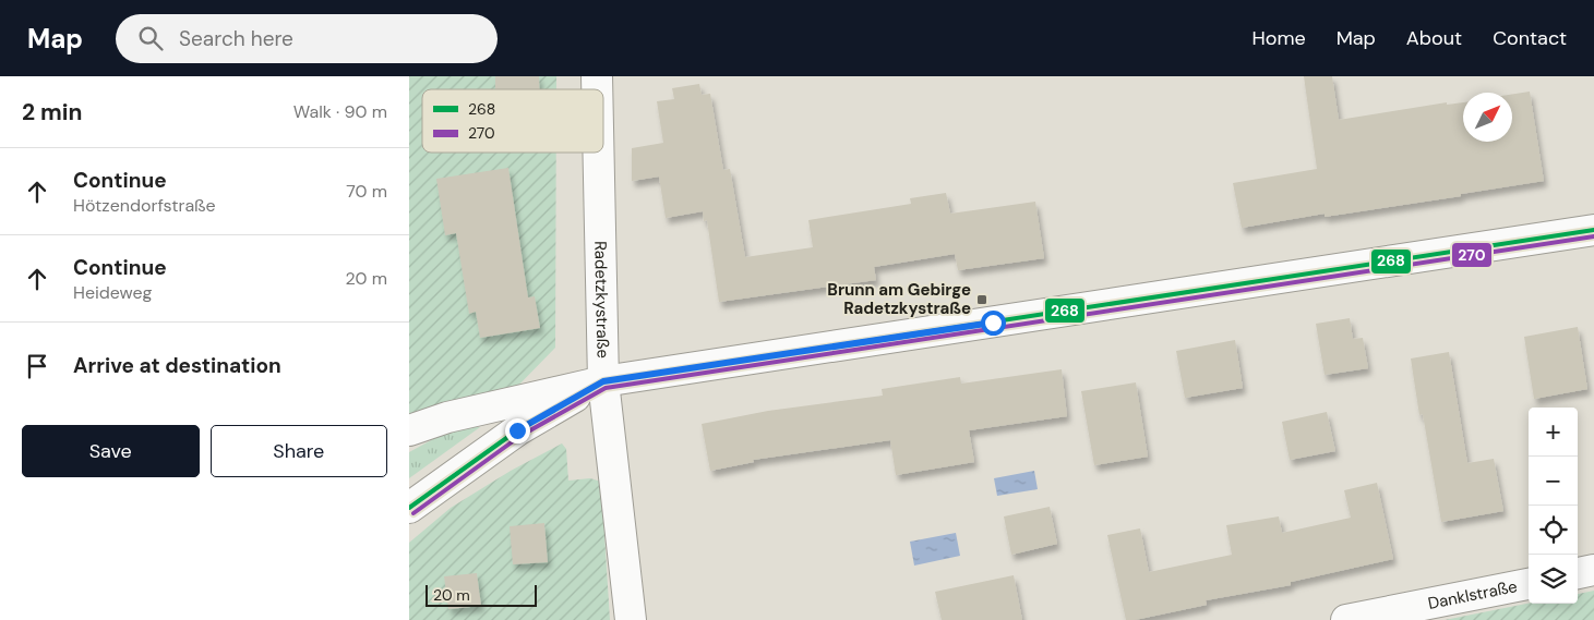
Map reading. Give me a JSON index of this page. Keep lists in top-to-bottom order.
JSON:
{
  "streets": {
    "street": ["Radetzkystraße", "Danklstraße"]
  },
  "places": {
    "transit": ["Brunn am Gebirge Radetzkystraße"]
  },
  "lines": ["transit line 268", "transit line 270"],
  "legend": ["268", "270"],
  "scale_bar": "20 m",
  "north": "top right",
  "page": {
    "header": "Map",
    "search": "Search here",
    "nav": [
      "Home",
      "Map",
      "About",
      "Contact"
    ],
    "heading": ["2 min", "Walk · 90 m"],
    "list": [
      ["Continue", "Hötzendorfstraße", "70 m"],
      ["Continue", "Heideweg", "20 m"],
      "Arrive at destination"
    ],
    "map_buttons": ["+", "−"],
    "buttons": ["Save", "Share"],
    "scale": "20 m"
  }
}
